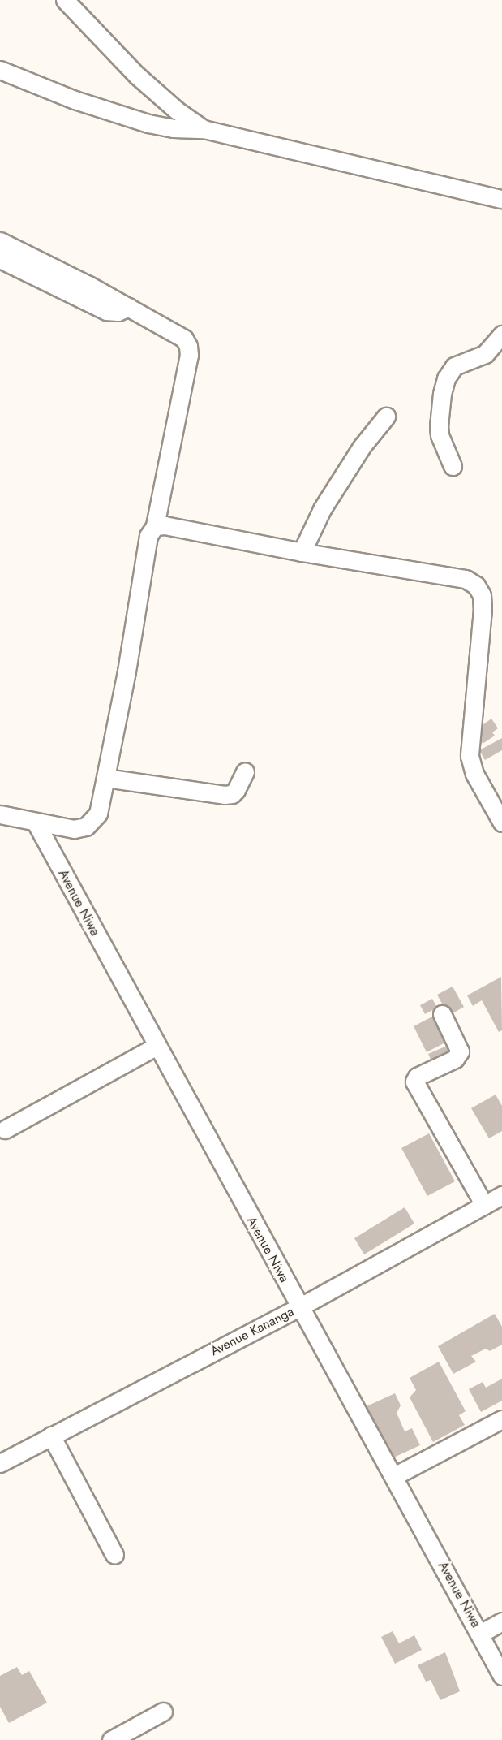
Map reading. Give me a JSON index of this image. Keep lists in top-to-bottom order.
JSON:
{
  "streets": {
    "street": ["Avenue Niwa", "Avenue Kananga"]
  },
  "crossings": [
    ["Avenue Niwa", "Avenue Kananga"]
  ]
}
